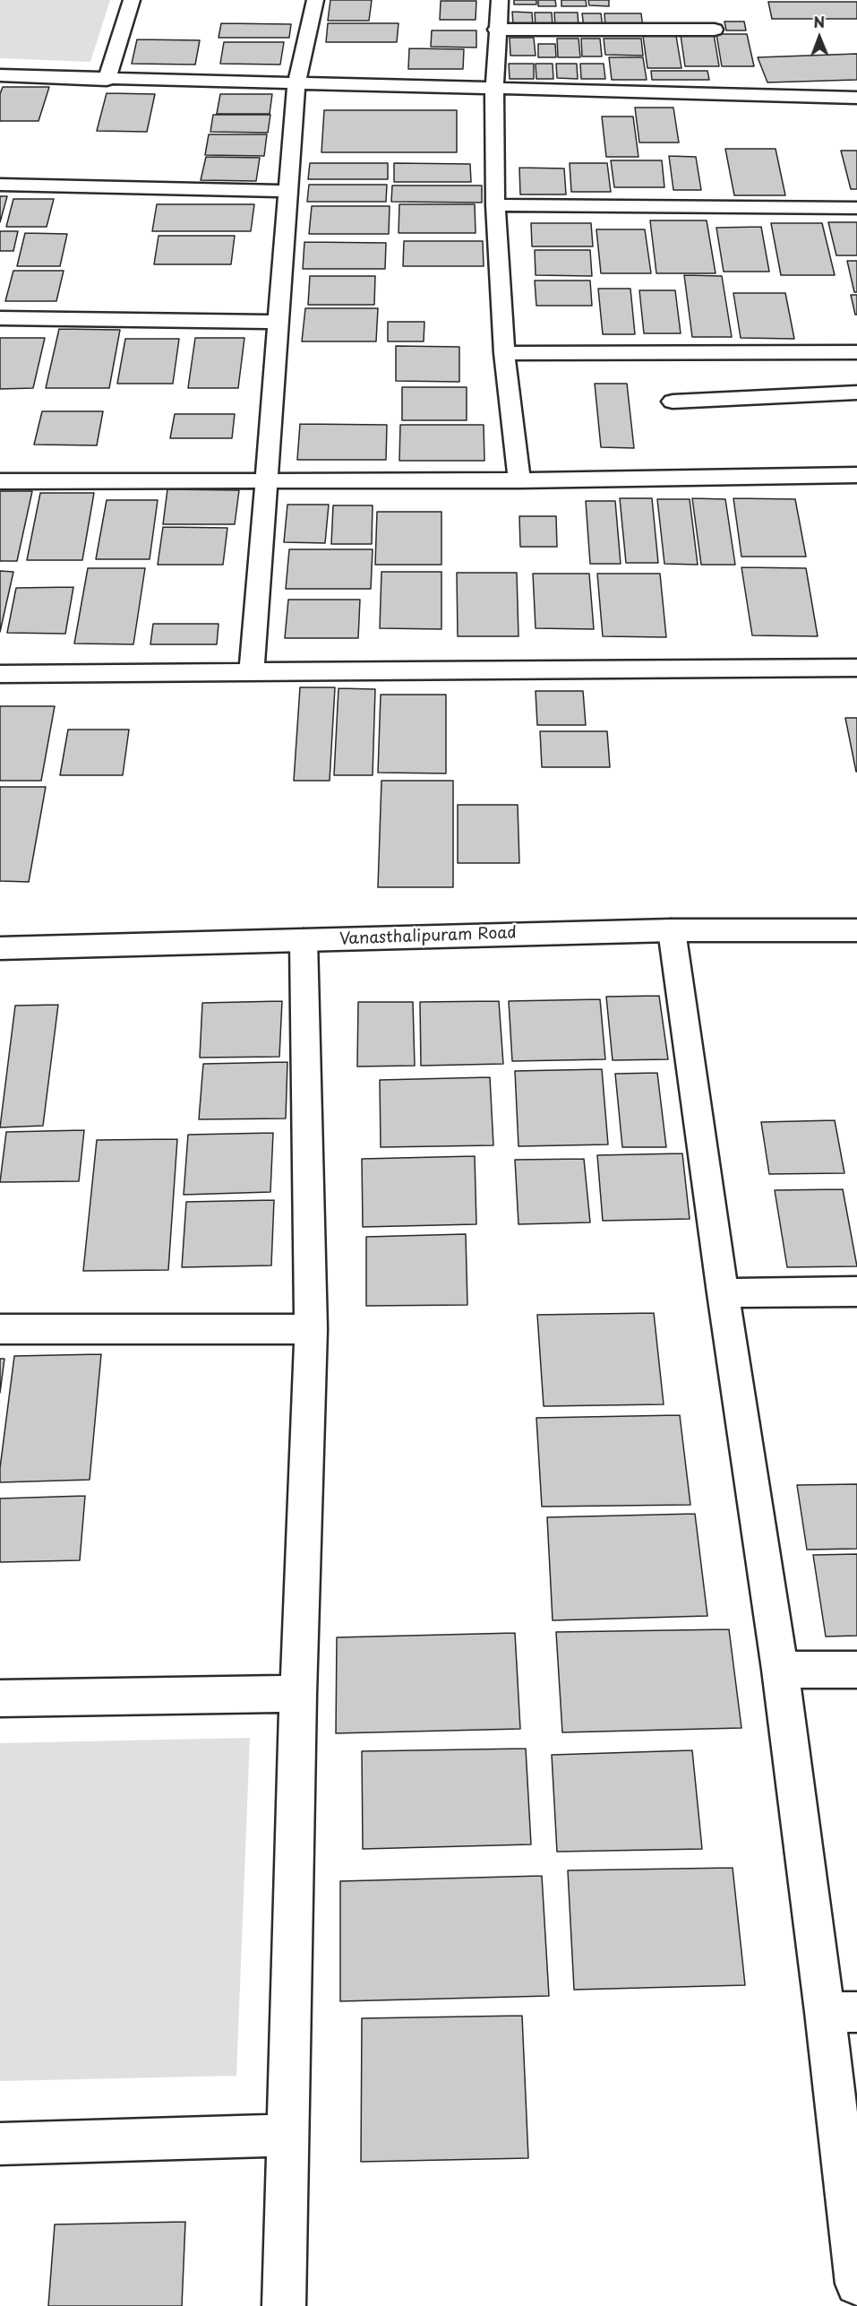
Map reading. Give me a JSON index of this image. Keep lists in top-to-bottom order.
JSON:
{
  "streets": {
    "street": ["Vanasthalipuram Road"]
  },
  "north": "top"
}
